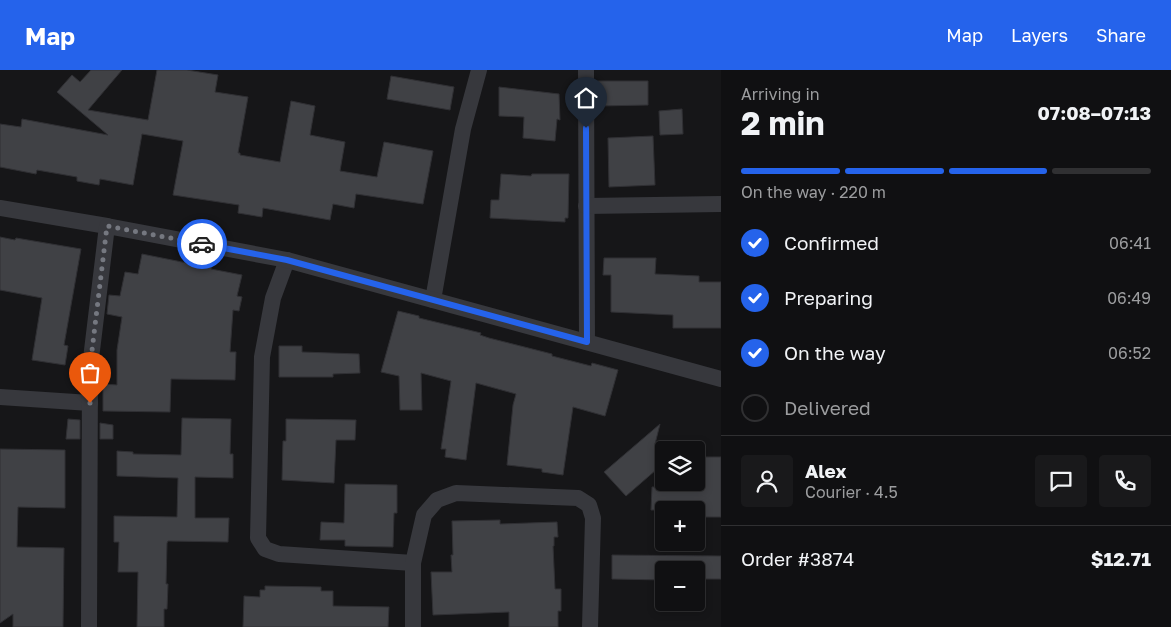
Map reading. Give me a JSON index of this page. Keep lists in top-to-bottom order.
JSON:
{
  "page": {
    "header": "Map",
    "nav": ["Map", "Layers", "Share"],
    "heading": ["2 min", "Arriving in", "07:08–07:13"],
    "panel": [
      "Alex",
      "Courier · 4.5",
      "Order #3874",
      "$12.71"
    ],
    "bar": "On the way · 220 m",
    "list": [
      ["Confirmed", "06:41"],
      ["Preparing", "06:49"],
      ["On the way", "06:52"],
      "Delivered"
    ],
    "map_buttons": ["+", "−"]
  }
}
